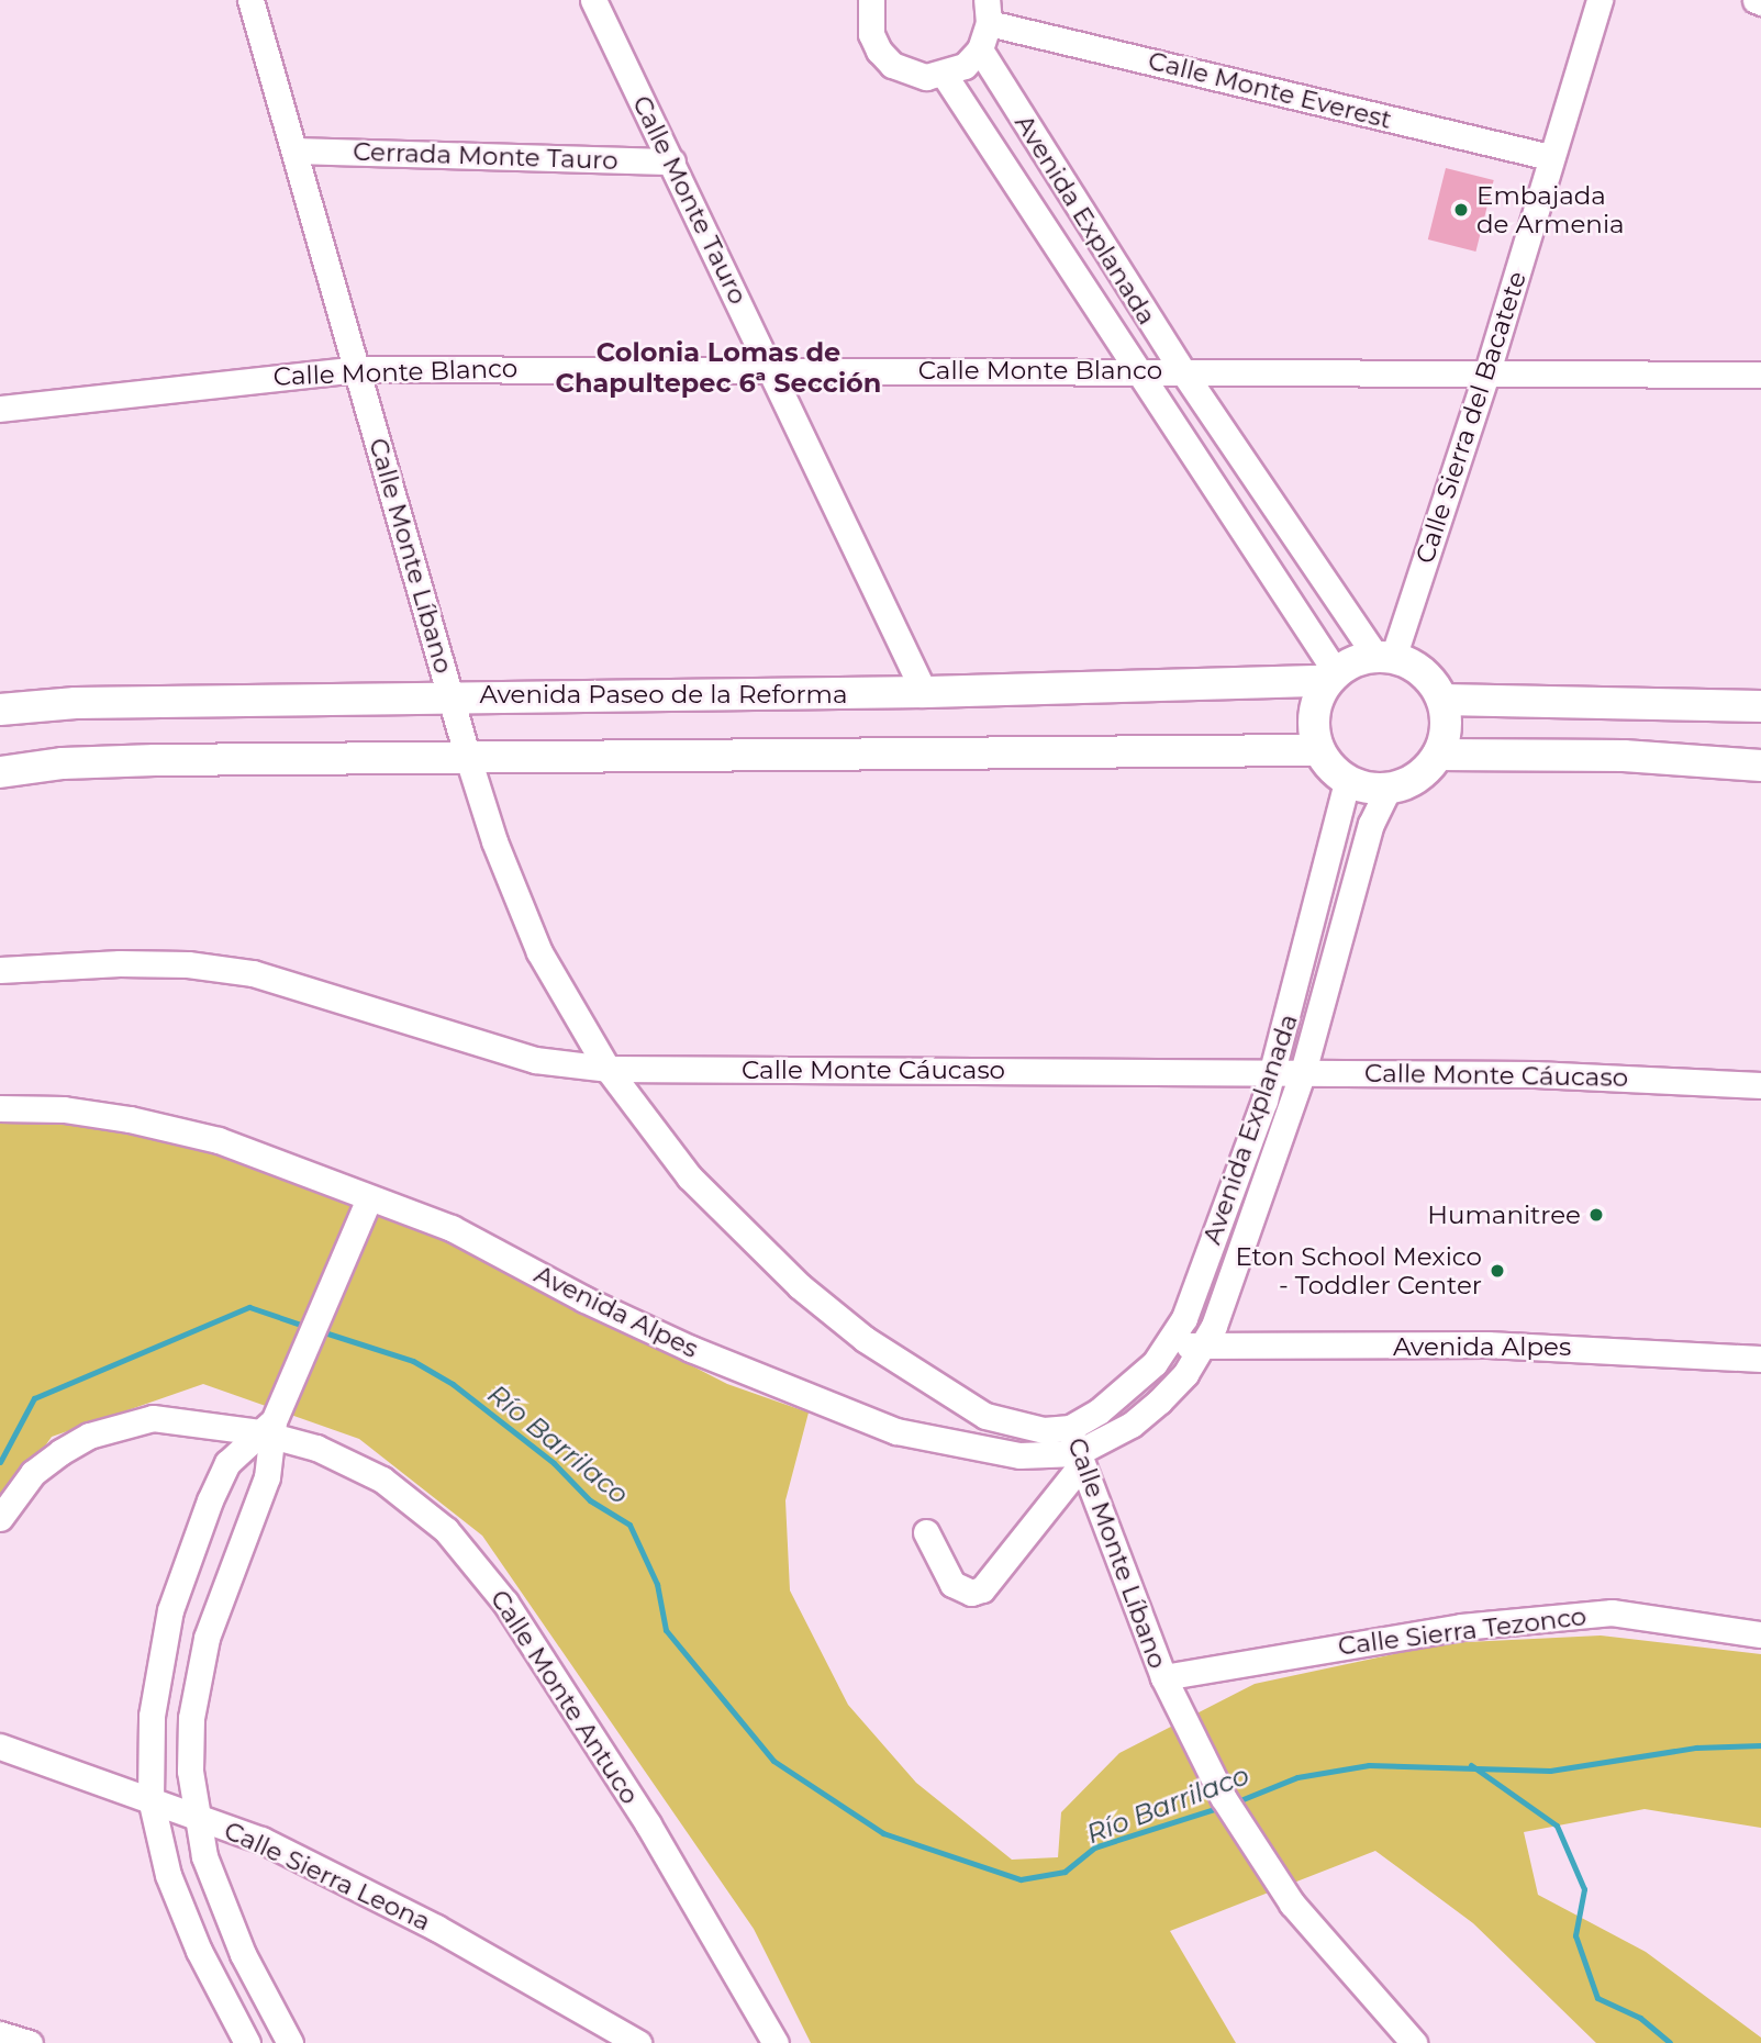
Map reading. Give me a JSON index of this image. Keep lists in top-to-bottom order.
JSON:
{
  "streets": {
    "main road": ["Avenida Paseo de la Reforma"],
    "street": [
      "Calle Monte Everest",
      "Cerrada Monte Tauro",
      "Calle Monte Tauro",
      "Avenida Explanada",
      "Calle Monte Blanco",
      "Calle Sierra del Bacatete",
      "Calle Monte Líbano",
      "Calle Monte Cáucaso",
      "Avenida Alpes",
      "Calle Sierra Tezonco",
      "Calle Monte Antuco",
      "Calle Sierra Leona"
    ]
  },
  "crossings": [
    ["Calle Monte Everest", "Calle Sierra del Bacatete"],
    ["Cerrada Monte Tauro", "Calle Monte Tauro"],
    ["Cerrada Monte Tauro", "Calle Monte Líbano"],
    ["Calle Monte Tauro", "Calle Monte Blanco"],
    ["Calle Monte Tauro", "Avenida Paseo de la Reforma"],
    ["Avenida Explanada", "Calle Monte Blanco"],
    ["Avenida Explanada", "Calle Sierra del Bacatete"],
    ["Avenida Explanada", "Calle Monte Líbano"],
    ["Avenida Explanada", "Avenida Paseo de la Reforma"],
    ["Avenida Explanada", "Calle Monte Cáucaso"],
    ["Avenida Explanada", "Avenida Alpes"],
    ["Calle Monte Blanco", "Calle Sierra del Bacatete"],
    ["Calle Monte Blanco", "Calle Monte Líbano"],
    ["Calle Sierra del Bacatete", "Avenida Paseo de la Reforma"],
    ["Calle Monte Líbano", "Avenida Paseo de la Reforma"],
    ["Calle Monte Líbano", "Calle Monte Cáucaso"],
    ["Calle Monte Líbano", "Avenida Alpes"],
    ["Calle Monte Líbano", "Calle Sierra Tezonco"]
  ],
  "districts": ["Colonia Lomas de Chapultepec 6ª Sección"],
  "water": ["Río Barrilaco"],
  "places": ["Embajada de Armenia", "Humanitree", "Eton School Mexico - Toddler Center"]
}
